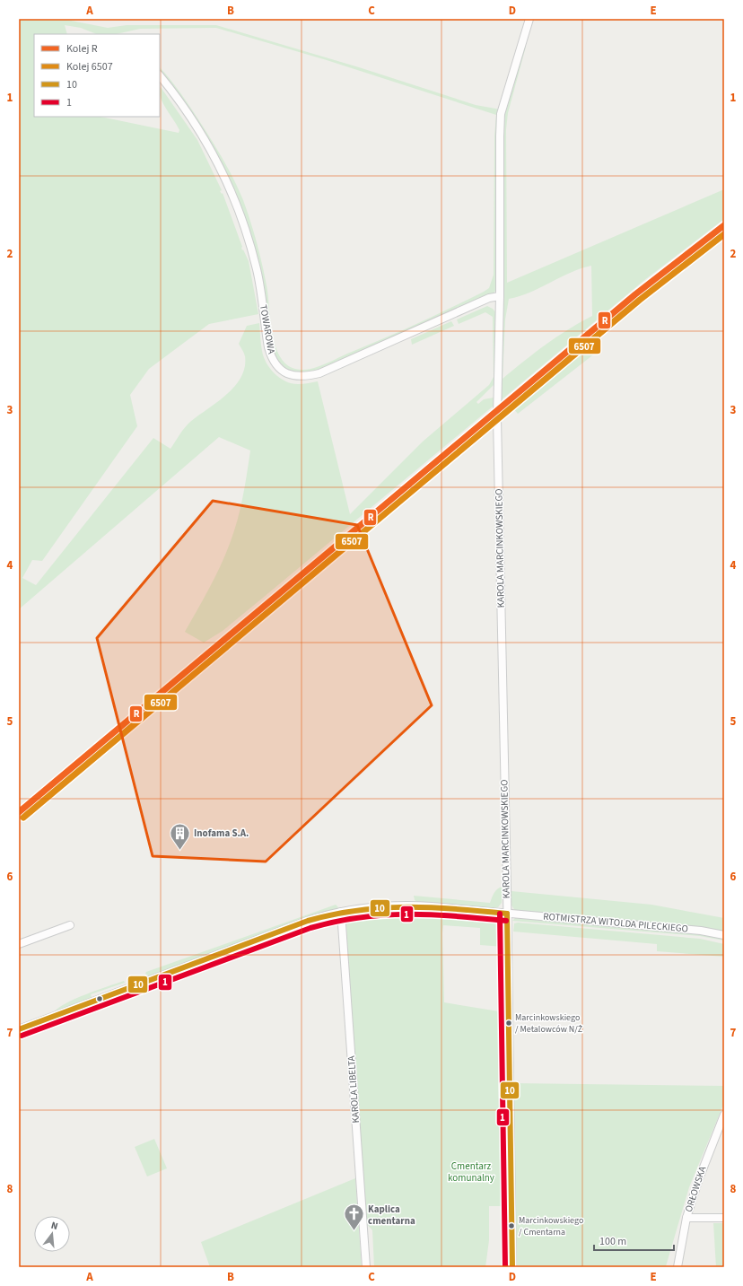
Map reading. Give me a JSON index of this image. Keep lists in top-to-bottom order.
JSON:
{
  "streets": {
    "street": [
      "TOWAROWA",
      "KAROLA MARCINKOWSKIEGO",
      "ROTMISTRZA WITOLDA PILECKIEGO",
      "KAROLA LIBELTA",
      "ORŁOWSKA"
    ]
  },
  "crossings": [
    ["TOWAROWA", "KAROLA MARCINKOWSKIEGO"],
    ["KAROLA MARCINKOWSKIEGO", "ROTMISTRZA WITOLDA PILECKIEGO"],
    ["ROTMISTRZA WITOLDA PILECKIEGO", "KAROLA LIBELTA"]
  ],
  "parks": ["Cmentarz komunalny"],
  "places": {
    "building": ["Inofama S.A."],
    "other": ["Marcinkowskiego / Metalowców N/Ż", "Marcinkowskiego / Cmentarna"],
    "church": ["Kaplica cmentarna"]
  },
  "lines": [
    "rail line R",
    "rail line 6507",
    "transit line 10",
    "transit line 1"
  ],
  "legend": [
    "Kolej R",
    "Kolej 6507",
    "10",
    "1"
  ],
  "scale_bar": "100 m",
  "north": "top",
  "grid": {
    "columns": [
      "A",
      "B",
      "C",
      "D",
      "E"
    ],
    "rows": [
      "1",
      "2",
      "3",
      "4",
      "5",
      "6",
      "7",
      "8"
    ]
  }
}
